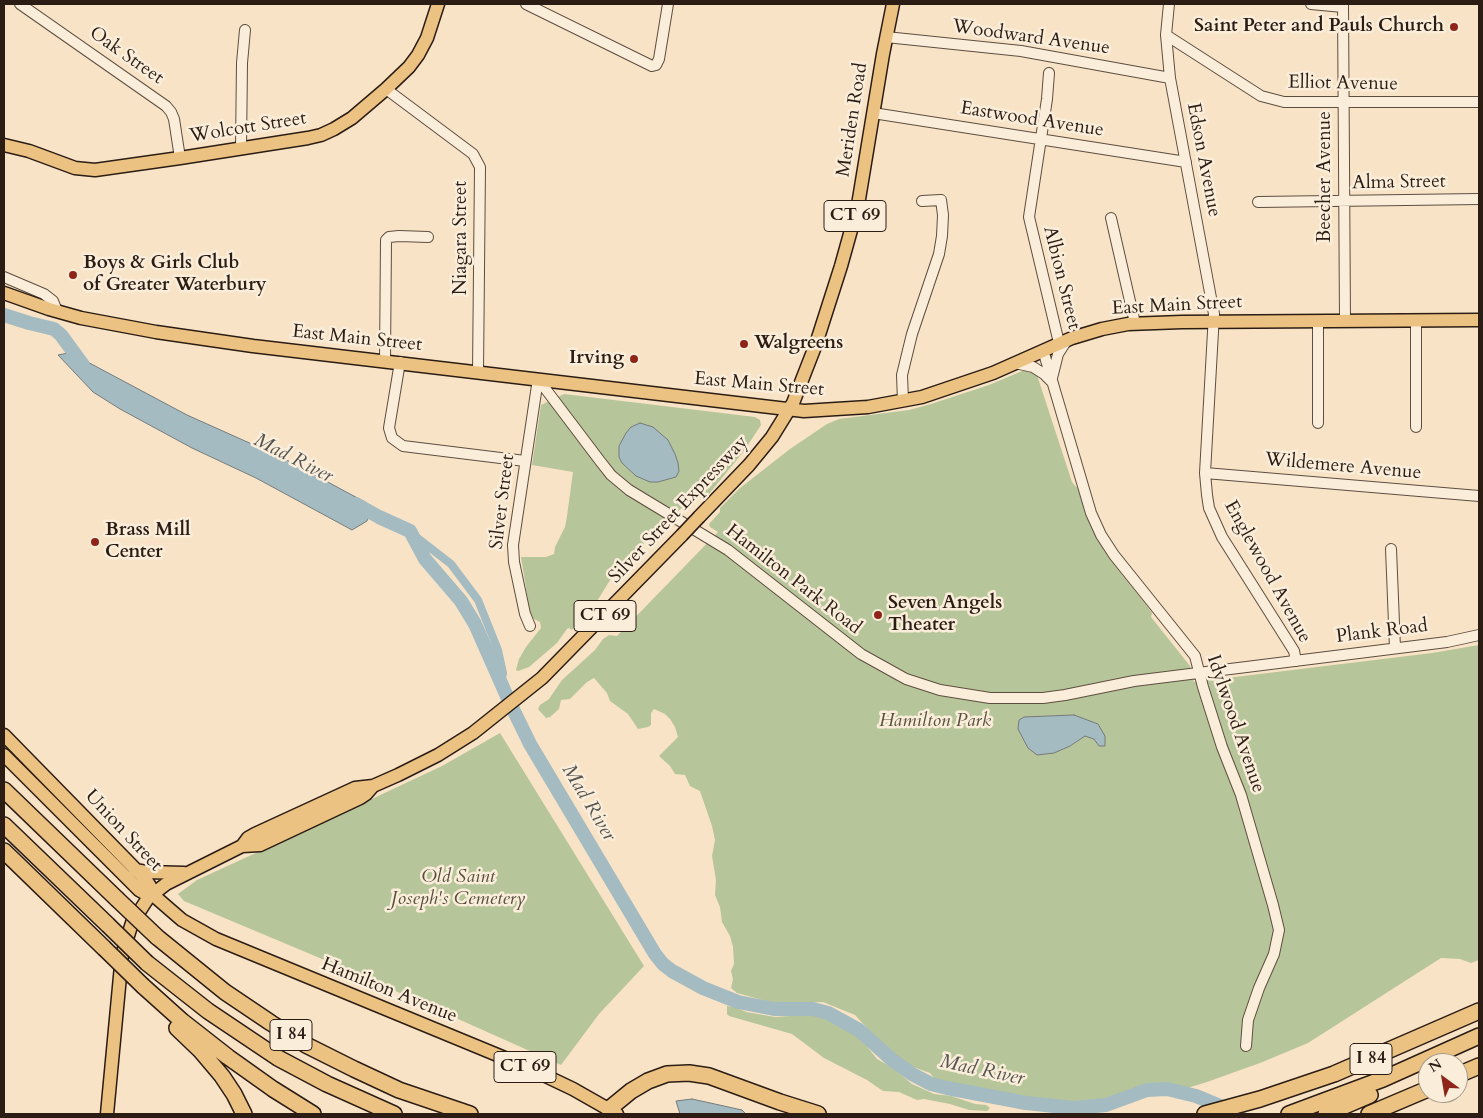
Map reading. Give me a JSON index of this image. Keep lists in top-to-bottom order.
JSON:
{
  "streets": {
    "highway": ["I 84"],
    "main road": [
      "Meriden Road",
      "Wolcott Street",
      "CT 69",
      "East Main Street",
      "Silver Street Expressway",
      "Union Street",
      "Hamilton Avenue"
    ],
    "street": [
      "Woodward Avenue",
      "Oak Street",
      "Elliot Avenue",
      "Eastwood Avenue",
      "Edson Avenue",
      "Beecher Avenue",
      "Alma Street",
      "Niagara Street",
      "Albion Street",
      "Wildemere Avenue",
      "Silver Street",
      "Englewood Avenue",
      "Hamilton Park Road",
      "Plank Road",
      "Idylwood Avenue"
    ]
  },
  "crossings": [
    ["Woodward Avenue", "Meriden Road"],
    ["Woodward Avenue", "Edson Avenue"],
    ["Oak Street", "Wolcott Street"],
    ["Elliot Avenue", "Edson Avenue"],
    ["Elliot Avenue", "Beecher Avenue"],
    ["Meriden Road", "Eastwood Avenue"],
    ["Meriden Road", "East Main Street"],
    ["Meriden Road", "Silver Street Expressway"],
    ["Eastwood Avenue", "Edson Avenue"],
    ["Eastwood Avenue", "Albion Street"],
    ["Wolcott Street", "Niagara Street"],
    ["Edson Avenue", "East Main Street"],
    ["Edson Avenue", "Englewood Avenue"],
    ["Beecher Avenue", "Alma Street"],
    ["Beecher Avenue", "East Main Street"],
    ["Niagara Street", "East Main Street"],
    ["Albion Street", "East Main Street"],
    ["Albion Street", "Idylwood Avenue"],
    ["East Main Street", "Silver Street"],
    ["East Main Street", "Silver Street Expressway"],
    ["East Main Street", "Englewood Avenue"],
    ["East Main Street", "Hamilton Park Road"],
    ["East Main Street", "Idylwood Avenue"],
    ["Wildemere Avenue", "Englewood Avenue"],
    ["Silver Street", "Hamilton Park Road"],
    ["Silver Street Expressway", "Union Street"],
    ["Silver Street Expressway", "Hamilton Avenue"],
    ["Englewood Avenue", "Plank Road"],
    ["Hamilton Park Road", "Plank Road"],
    ["Hamilton Park Road", "Idylwood Avenue"],
    ["Plank Road", "Idylwood Avenue"],
    ["Union Street", "Hamilton Avenue"]
  ],
  "water": ["Mad River"],
  "parks": ["Hamilton Park", "Old Saint Joseph's Cemetery"],
  "places": [
    "Saint Peter and Pauls Church",
    "Boys & Girls Club of Greater Waterbury",
    "Walgreens",
    "Irving",
    "Brass Mill Center",
    "Seven Angels Theater"
  ],
  "north": "top left"
}
